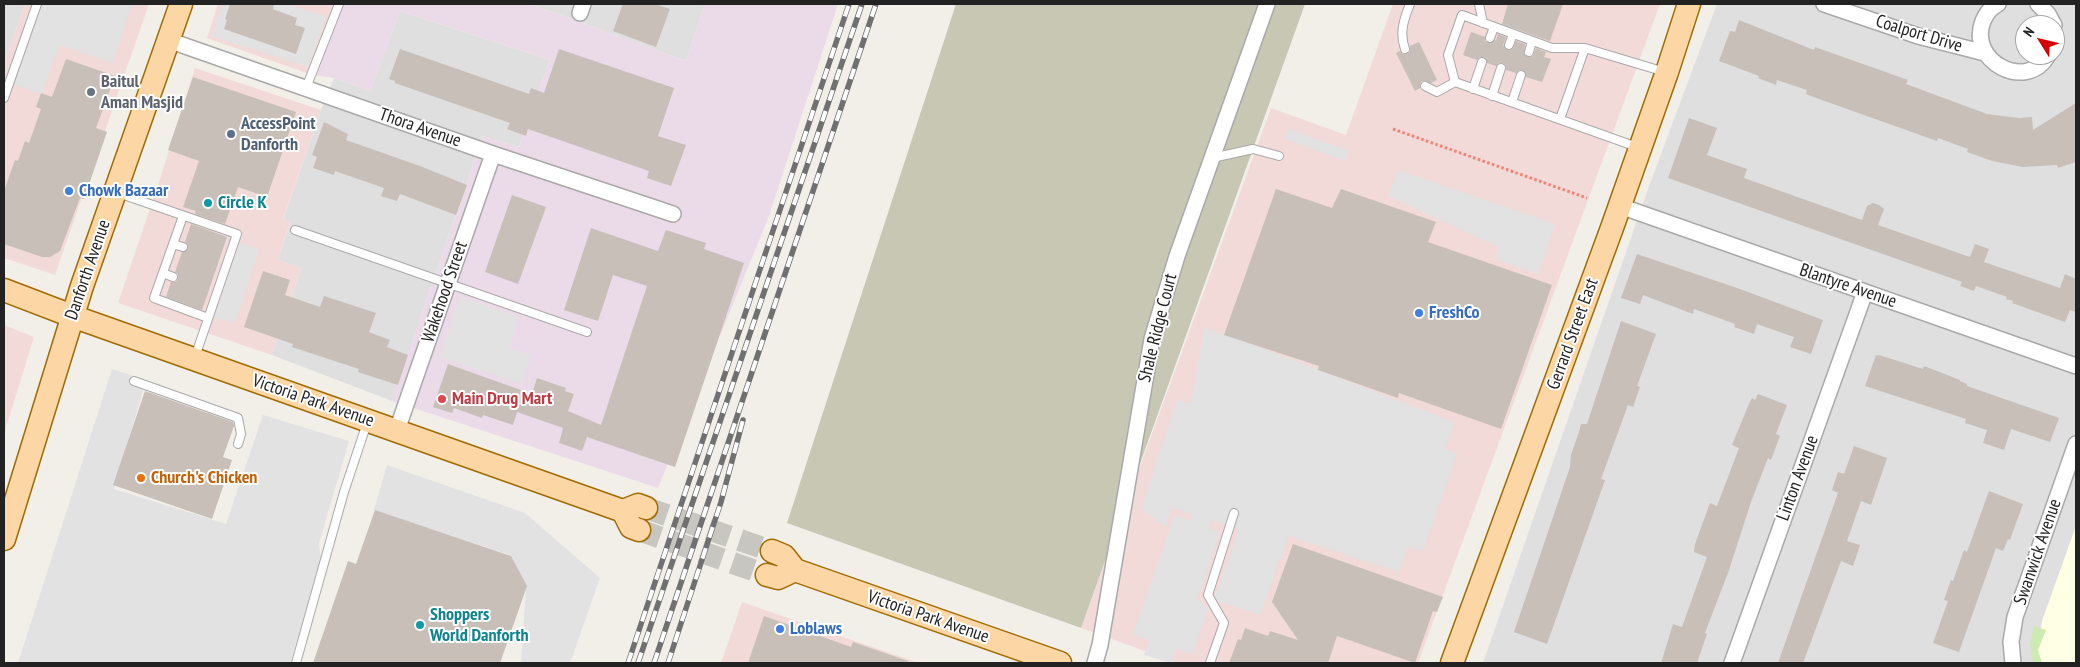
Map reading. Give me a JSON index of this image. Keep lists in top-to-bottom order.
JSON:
{
  "streets": {
    "main road": ["Danforth Avenue", "Gerrard Street East", "Victoria Park Avenue"],
    "street": [
      "Coalport Drive",
      "Thora Avenue",
      "Blantyre Avenue",
      "Wakehood Street",
      "Shale Ridge Court",
      "Linton Avenue",
      "Swanwick Avenue"
    ]
  },
  "crossings": [
    ["Thora Avenue", "Danforth Avenue"],
    ["Thora Avenue", "Wakehood Street"],
    ["Danforth Avenue", "Victoria Park Avenue"],
    ["Blantyre Avenue", "Gerrard Street East"],
    ["Blantyre Avenue", "Linton Avenue"],
    ["Wakehood Street", "Victoria Park Avenue"]
  ],
  "places": [
    "Baitul Aman Masjid",
    "AccessPoint Danforth",
    "Chowk Bazaar",
    "Circle K",
    "FreshCo",
    "Main Drug Mart",
    "Church's Chicken",
    "Shoppers World Danforth",
    "Loblaws"
  ],
  "north": "top left"
}
